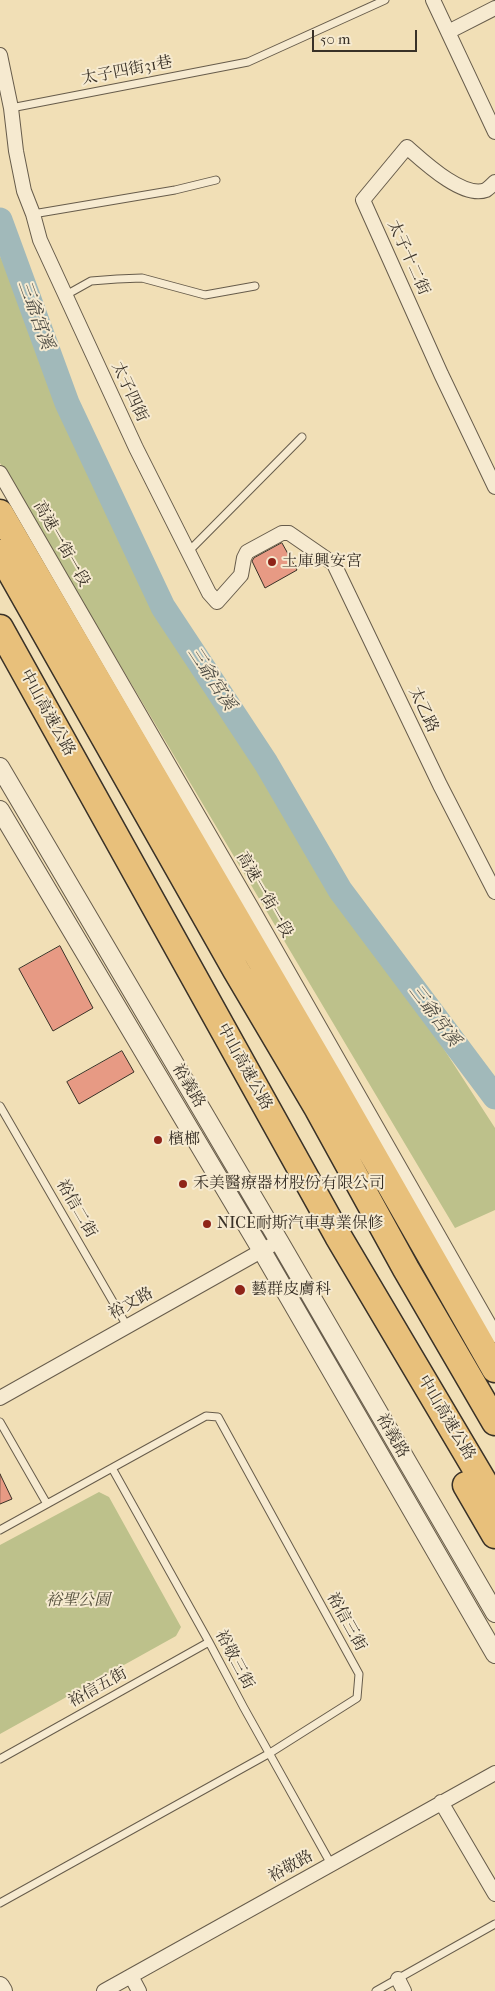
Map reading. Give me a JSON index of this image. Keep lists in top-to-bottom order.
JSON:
{
  "streets": {
    "highway": ["中山高速公路"],
    "street": [
      "太子十二街",
      "太子四街",
      "高速一街一段",
      "太乙路",
      "裕義路",
      "裕文路",
      "裕敬路"
    ],
    "lane": [
      "太子四街31巷",
      "裕信二街",
      "裕信三街",
      "裕敬三街",
      "裕信五街"
    ]
  },
  "crossings": [
    ["太子四街31巷", "太子四街"],
    ["太子四街", "太乙路"],
    ["裕義路", "裕文路"],
    ["裕信二街", "裕文路"],
    ["裕信三街", "裕敬三街"],
    ["裕敬三街", "裕信五街"],
    ["裕敬三街", "裕敬路"]
  ],
  "water": ["三爺宮溪"],
  "parks": ["裕聖公園"],
  "places": [
    "土庫興安宮",
    "檳榔",
    "禾美醫療器材股份有限公司",
    "NICE耐斯汽車專業保修",
    "藝群皮膚科"
  ],
  "scale_bar": "50 m"
}
